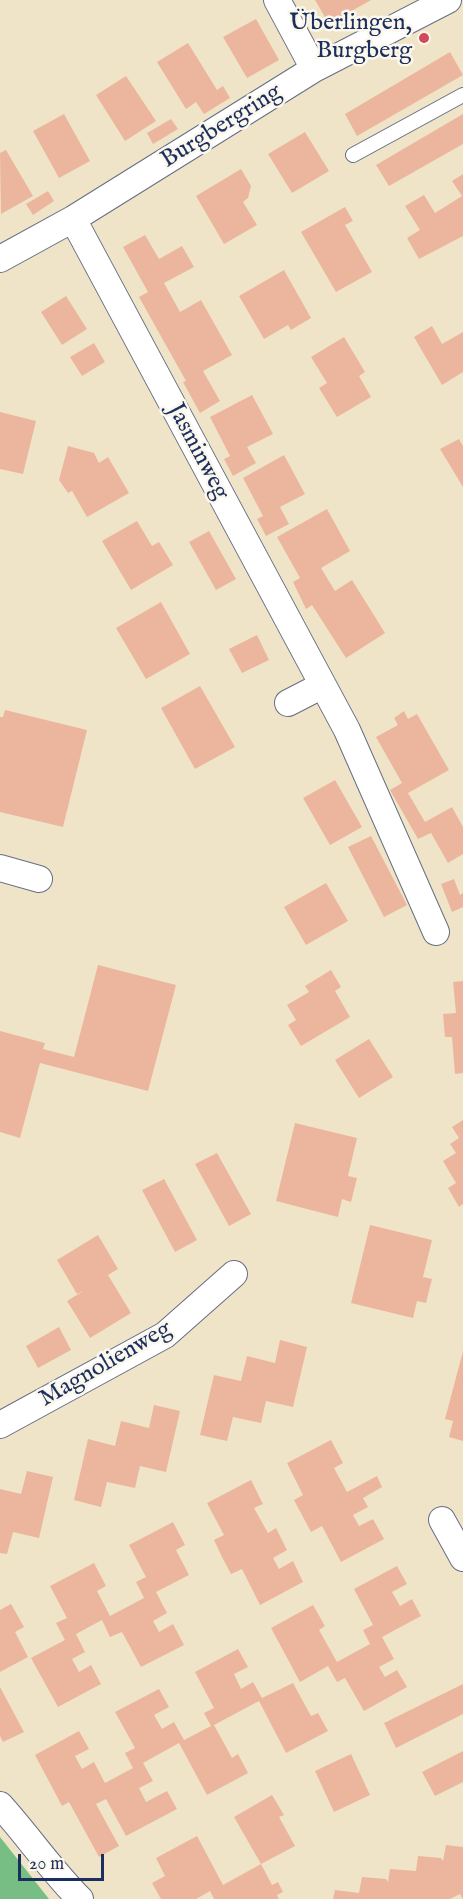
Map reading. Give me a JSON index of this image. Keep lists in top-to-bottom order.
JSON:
{
  "streets": {
    "street": ["Burgbergring", "Jasminweg", "Magnolienweg"]
  },
  "crossings": [
    ["Burgbergring", "Jasminweg"]
  ],
  "places": ["Überlingen, Burgberg"],
  "scale_bar": "20 m"
}
